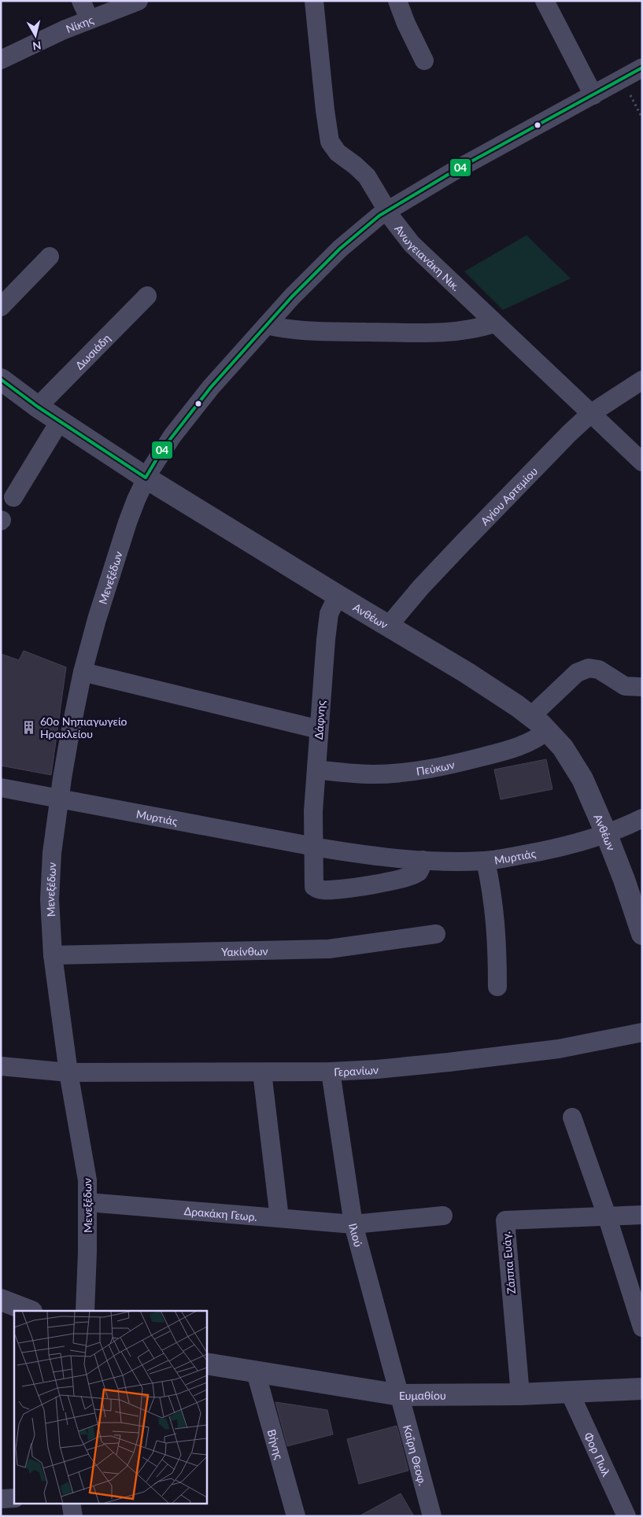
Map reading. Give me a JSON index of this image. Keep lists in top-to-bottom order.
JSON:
{
  "streets": {
    "street": [
      "Νίκης",
      "Ανωγειανάκη Νικ.",
      "Δωσιάδη",
      "Αγίου Αρτεμίου",
      "Μενεξέδων",
      "Ανθέων",
      "Δάφνης",
      "Πεύκων",
      "Μυρτιάς",
      "Υακίνθων",
      "Γερανίων",
      "Δρακάκη Γεωρ.",
      "Ιλιού",
      "Ζάππα Ευάγ.",
      "Ευμαθίου",
      "Βήνης",
      "Φορ Πωλ",
      "Καΐρη Θεοφ."
    ]
  },
  "crossings": [
    ["Ανωγειανάκη Νικ.", "Αγίου Αρτεμίου"],
    ["Ανωγειανάκη Νικ.", "Μενεξέδων"],
    ["Δωσιάδη", "Ανθέων"],
    ["Αγίου Αρτεμίου", "Ανθέων"],
    ["Μενεξέδων", "Ανθέων"],
    ["Μενεξέδων", "Μυρτιάς"],
    ["Μενεξέδων", "Υακίνθων"],
    ["Μενεξέδων", "Γερανίων"],
    ["Μενεξέδων", "Δρακάκη Γεωρ."],
    ["Ανθέων", "Δάφνης"],
    ["Ανθέων", "Πεύκων"],
    ["Ανθέων", "Μυρτιάς"],
    ["Δάφνης", "Πεύκων"],
    ["Δάφνης", "Μυρτιάς"],
    ["Γερανίων", "Ιλιού"],
    ["Δρακάκη Γεωρ.", "Ιλιού"],
    ["Ιλιού", "Ευμαθίου"],
    ["Ιλιού", "Καΐρη Θεοφ."],
    ["Ζάππα Ευάγ.", "Ευμαθίου"],
    ["Ευμαθίου", "Βήνης"],
    ["Ευμαθίου", "Φορ Πωλ"],
    ["Ευμαθίου", "Καΐρη Θεοφ."]
  ],
  "places": {
    "building": ["60ο Νηπιαγωγείο Ηρακλείου"]
  },
  "lines": ["transit line 04"],
  "north": "bottom"
}
